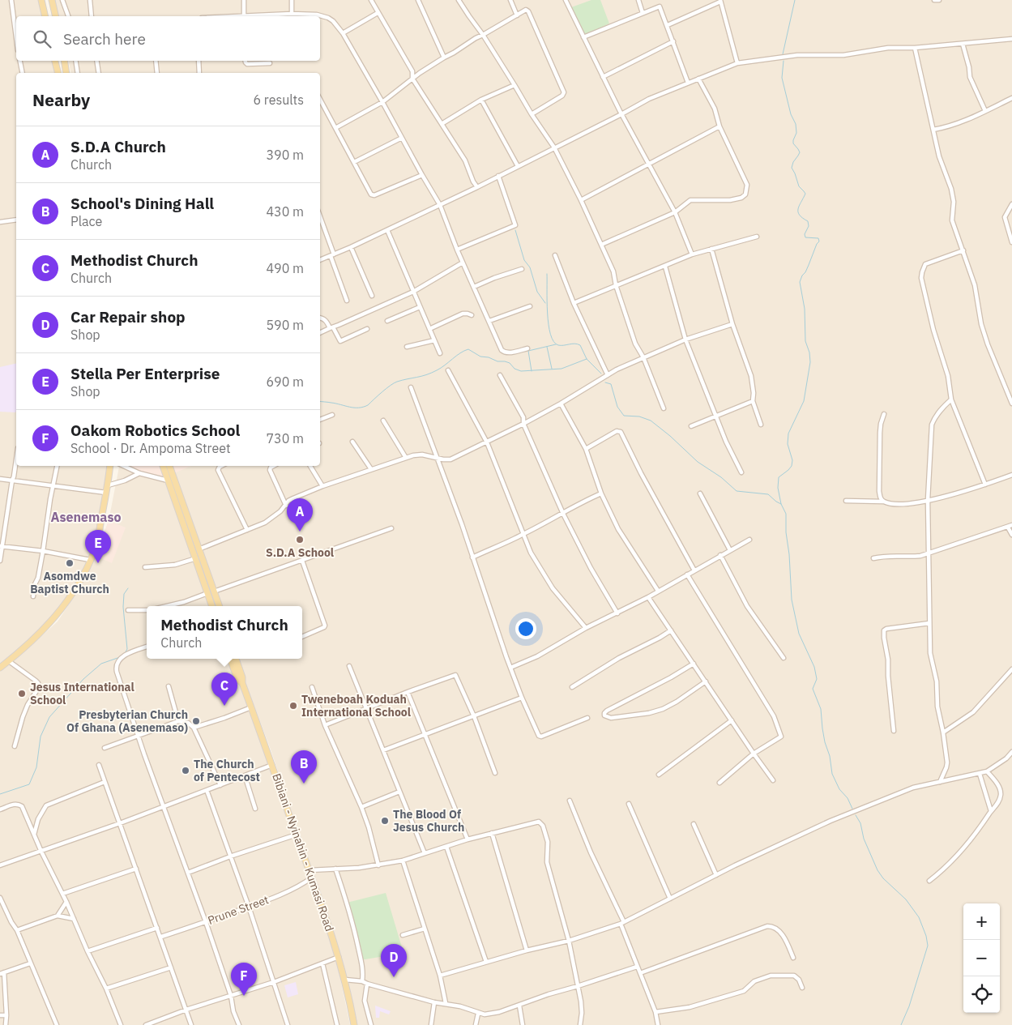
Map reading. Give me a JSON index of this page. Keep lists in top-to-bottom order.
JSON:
{
  "streets": {
    "main road": ["Bibiani - Nyinahin - Kumasi Road"],
    "street": ["Prune Street"]
  },
  "crossings": [
    ["Bibiani - Nyinahin - Kumasi Road", "Prune Street"]
  ],
  "districts": ["Asenemaso"],
  "places": [
    "S.D.A School",
    "Asomdwe Baptist Church",
    "Jesus International School",
    "Tweneboah Koduah International School",
    "Presbyterian Church Of Ghana (Asenemaso)",
    "The Church of Pentecost",
    "The Blood Of Jesus Church"
  ],
  "page": {
    "search": "Search here",
    "heading": ["Nearby", "6 results"],
    "list": [
      {
        "mark": "A",
        "name": "S.D.A Church",
        "note": "Church",
        "value": "390 m"
      },
      {
        "mark": "B",
        "name": "School's Dining Hall",
        "note": "Place",
        "value": "430 m"
      },
      {
        "mark": "C",
        "name": "Methodist Church",
        "note": "Church",
        "value": "490 m"
      },
      {
        "mark": "D",
        "name": "Car Repair shop",
        "note": "Shop",
        "value": "590 m"
      },
      {
        "mark": "E",
        "name": "Stella Per Enterprise",
        "note": "Shop",
        "value": "690 m"
      },
      {
        "mark": "F",
        "name": "Oakom Robotics School",
        "note": "School · Dr. Ampoma Street",
        "value": "730 m"
      }
    ],
    "pins": [
      "A",
      "E",
      "C",
      "B",
      "D",
      "F"
    ],
    "popup": ["Methodist Church", "Church"],
    "map_buttons": ["+", "−"]
  }
}
